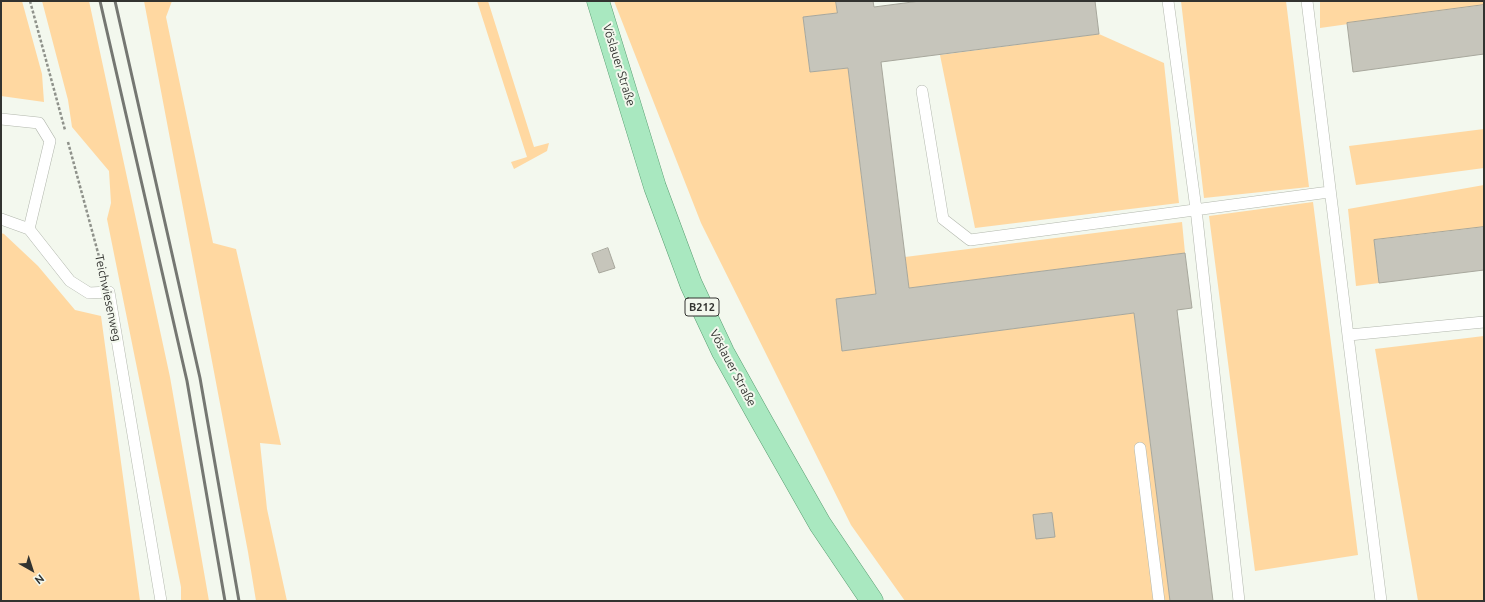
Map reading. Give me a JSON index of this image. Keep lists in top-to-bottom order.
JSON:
{
  "streets": {
    "main road": ["Vöslauer Straße", "B212"],
    "lane": ["Teichwiesenweg"]
  },
  "north": "bottom right"
}
